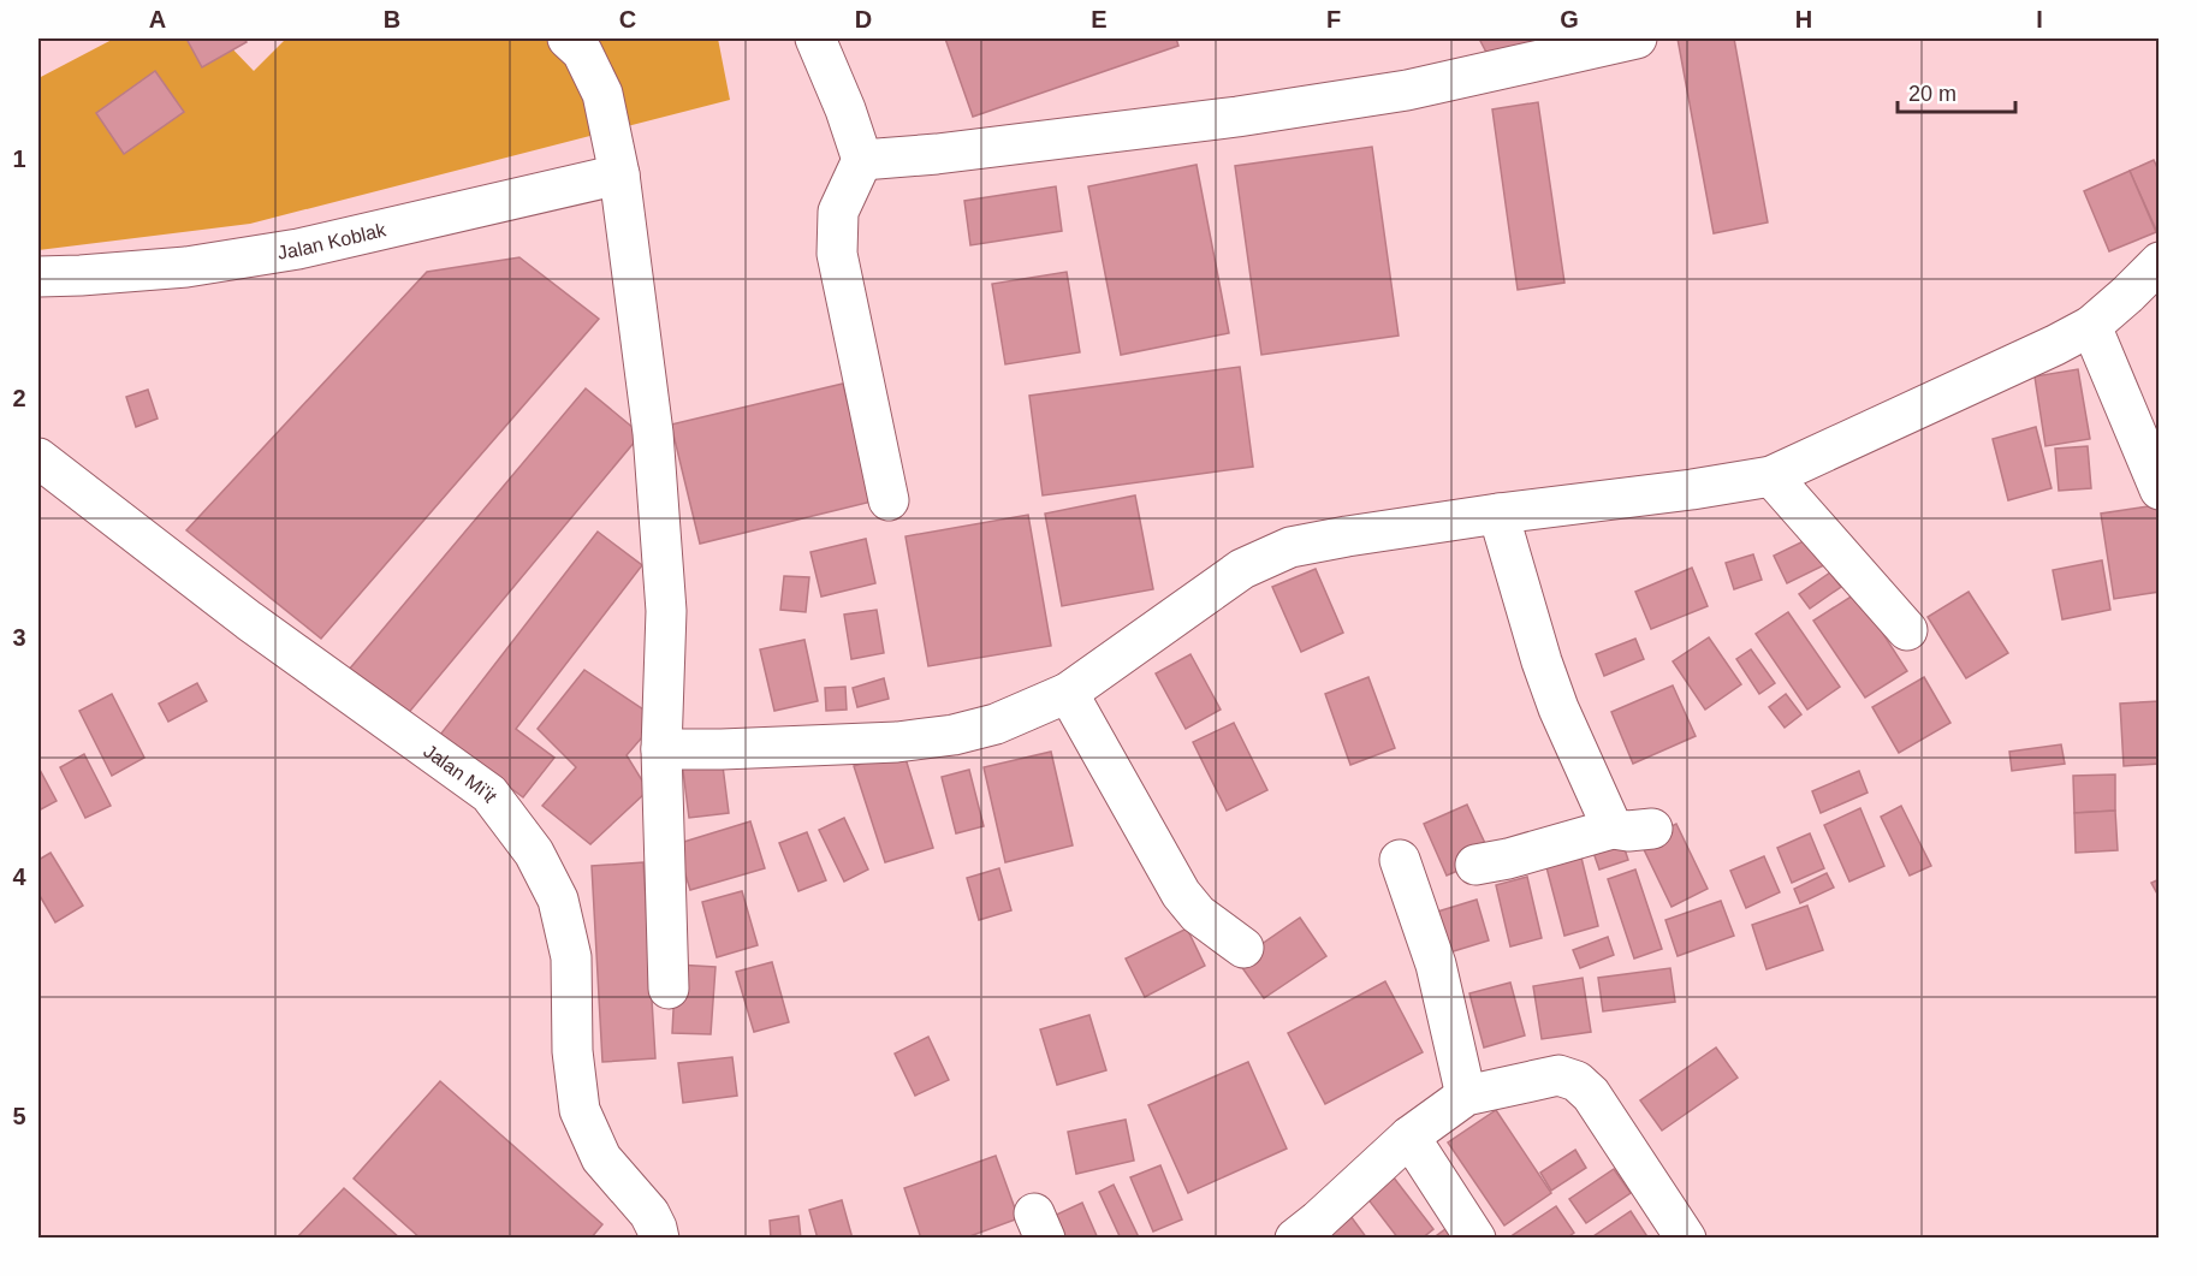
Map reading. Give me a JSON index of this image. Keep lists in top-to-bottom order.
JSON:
{
  "streets": {
    "street": ["Jalan Koblak", "Jalan Mi'it"]
  },
  "scale_bar": "20 m",
  "grid": {
    "columns": [
      "A",
      "B",
      "C",
      "D",
      "E",
      "F",
      "G",
      "H",
      "I"
    ],
    "rows": [
      "1",
      "2",
      "3",
      "4",
      "5"
    ]
  }
}
